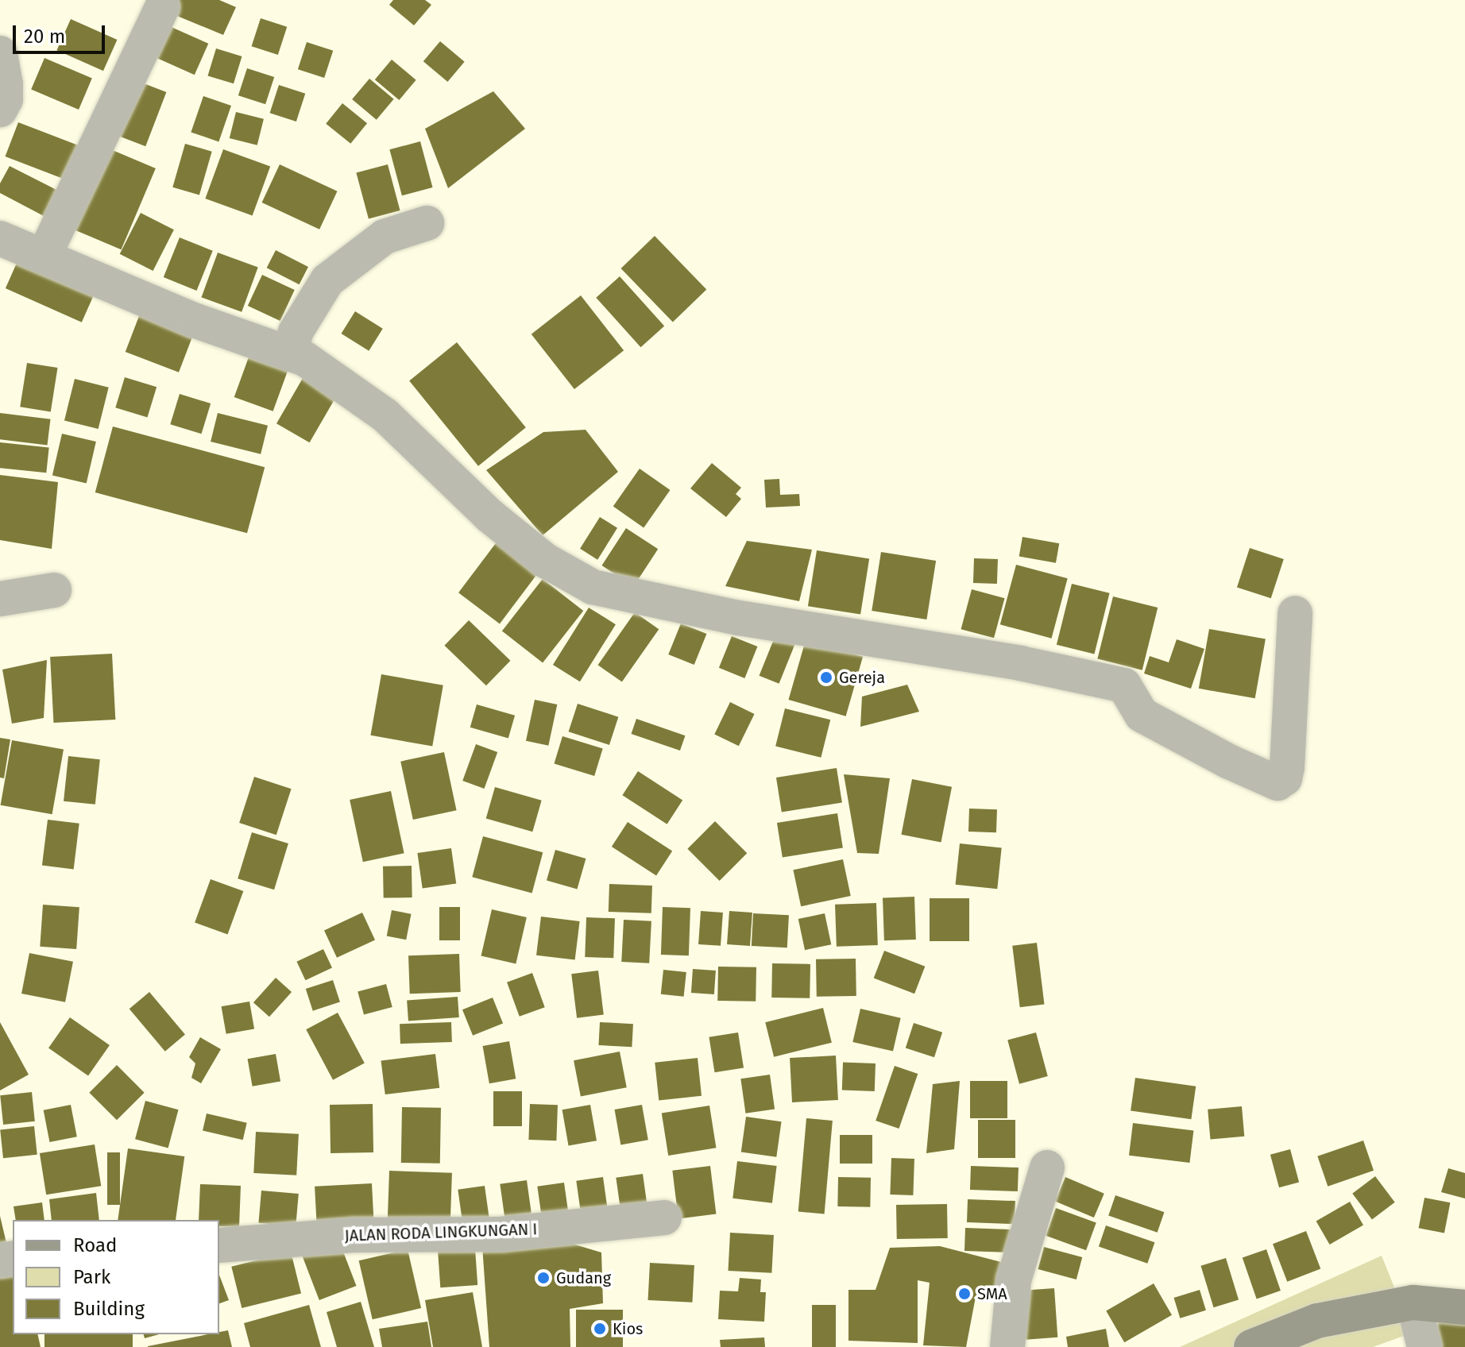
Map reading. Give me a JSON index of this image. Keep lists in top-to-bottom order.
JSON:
{
  "streets": {
    "street": ["JALAN RODA LINGKUNGAN I"]
  },
  "places": [
    "Gereja",
    "Gudang",
    "SMA",
    "Kios"
  ],
  "legend": ["Road", "Park", "Building"],
  "scale_bar": "20 m"
}
